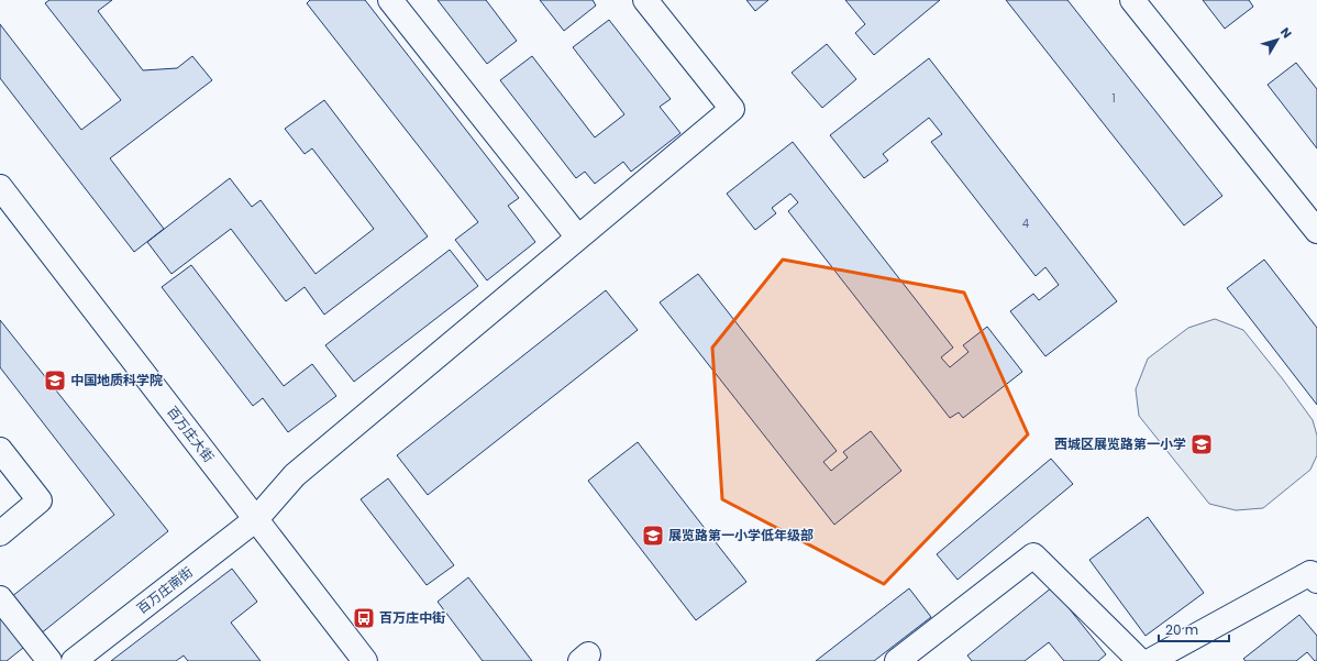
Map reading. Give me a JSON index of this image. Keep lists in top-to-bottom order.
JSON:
{
  "streets": {
    "street": ["百万庄大街", "百万庄南街"]
  },
  "crossings": [
    ["百万庄大街", "百万庄南街"]
  ],
  "places": {
    "school or university": ["中国地质科学院", "西城区展览路第一小学", "展览路第一小学低年级部"],
    "bus stop": ["百万庄中街"]
  },
  "house_numbers": ["1", "4"],
  "scale_bar": "20 m",
  "north": "top right"
}
